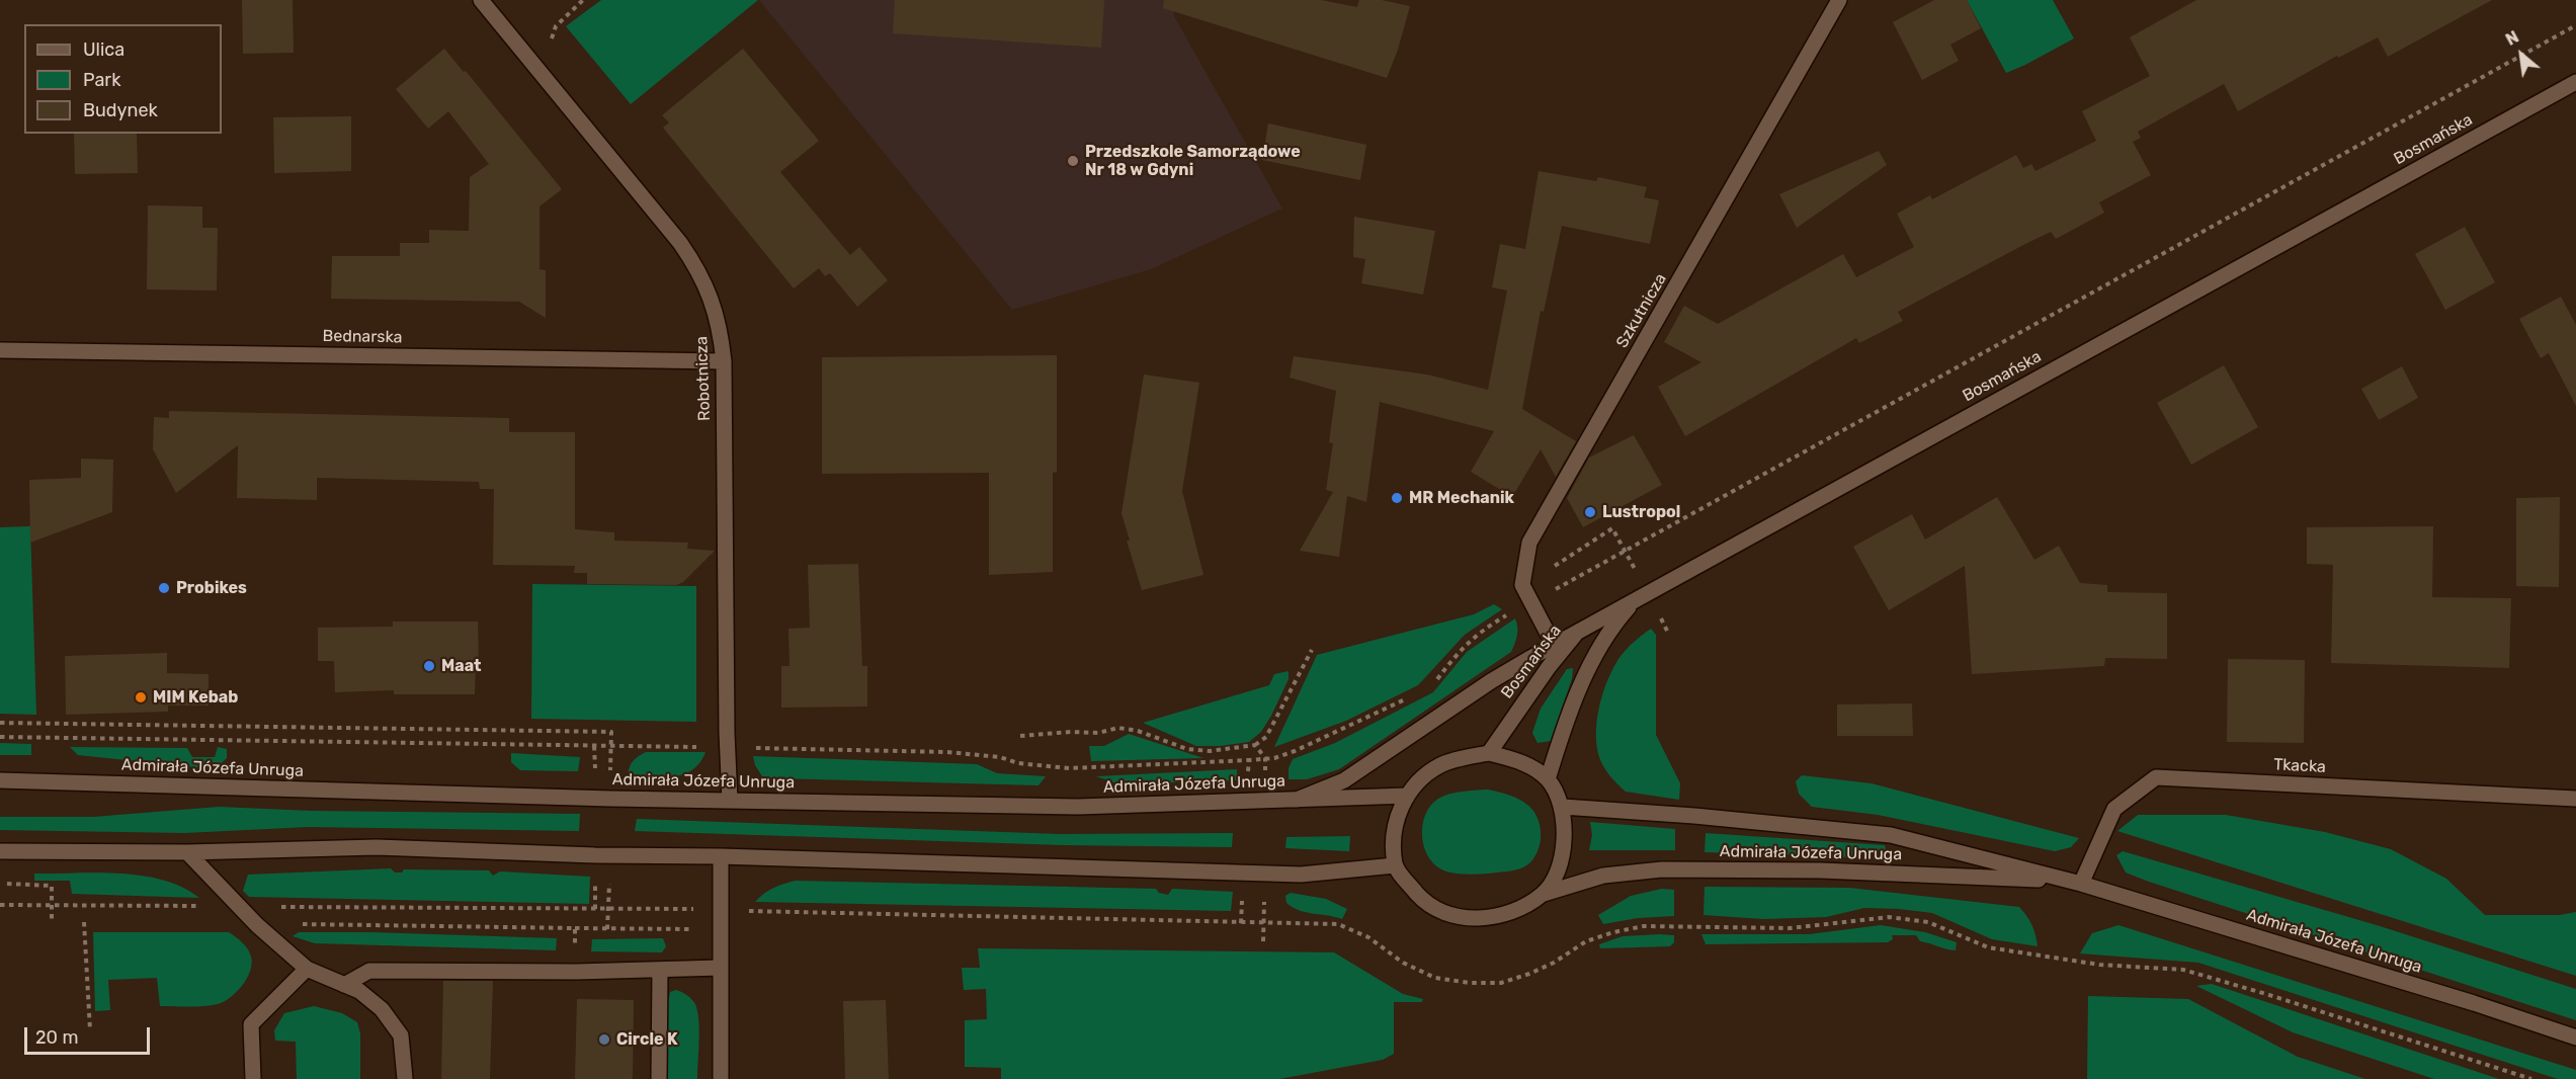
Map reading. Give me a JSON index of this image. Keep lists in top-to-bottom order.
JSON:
{
  "streets": {
    "street": [
      "Bosmańska",
      "Szkutnicza",
      "Bednarska",
      "Robotnicza",
      "Tkacka",
      "Admirała Józefa Unruga"
    ]
  },
  "crossings": [
    ["Bosmańska", "Admirała Józefa Unruga"],
    ["Bednarska", "Robotnicza"],
    ["Robotnicza", "Admirała Józefa Unruga"],
    ["Tkacka", "Admirała Józefa Unruga"]
  ],
  "places": [
    "Przedszkole Samorządowe Nr 18 w Gdyni",
    "MR Mechanik",
    "Lustropol",
    "Probikes",
    "Maat",
    "MIM Kebab",
    "Circle K"
  ],
  "legend": ["Ulica", "Park", "Budynek"],
  "scale_bar": "20 m",
  "north": "top left"
}
